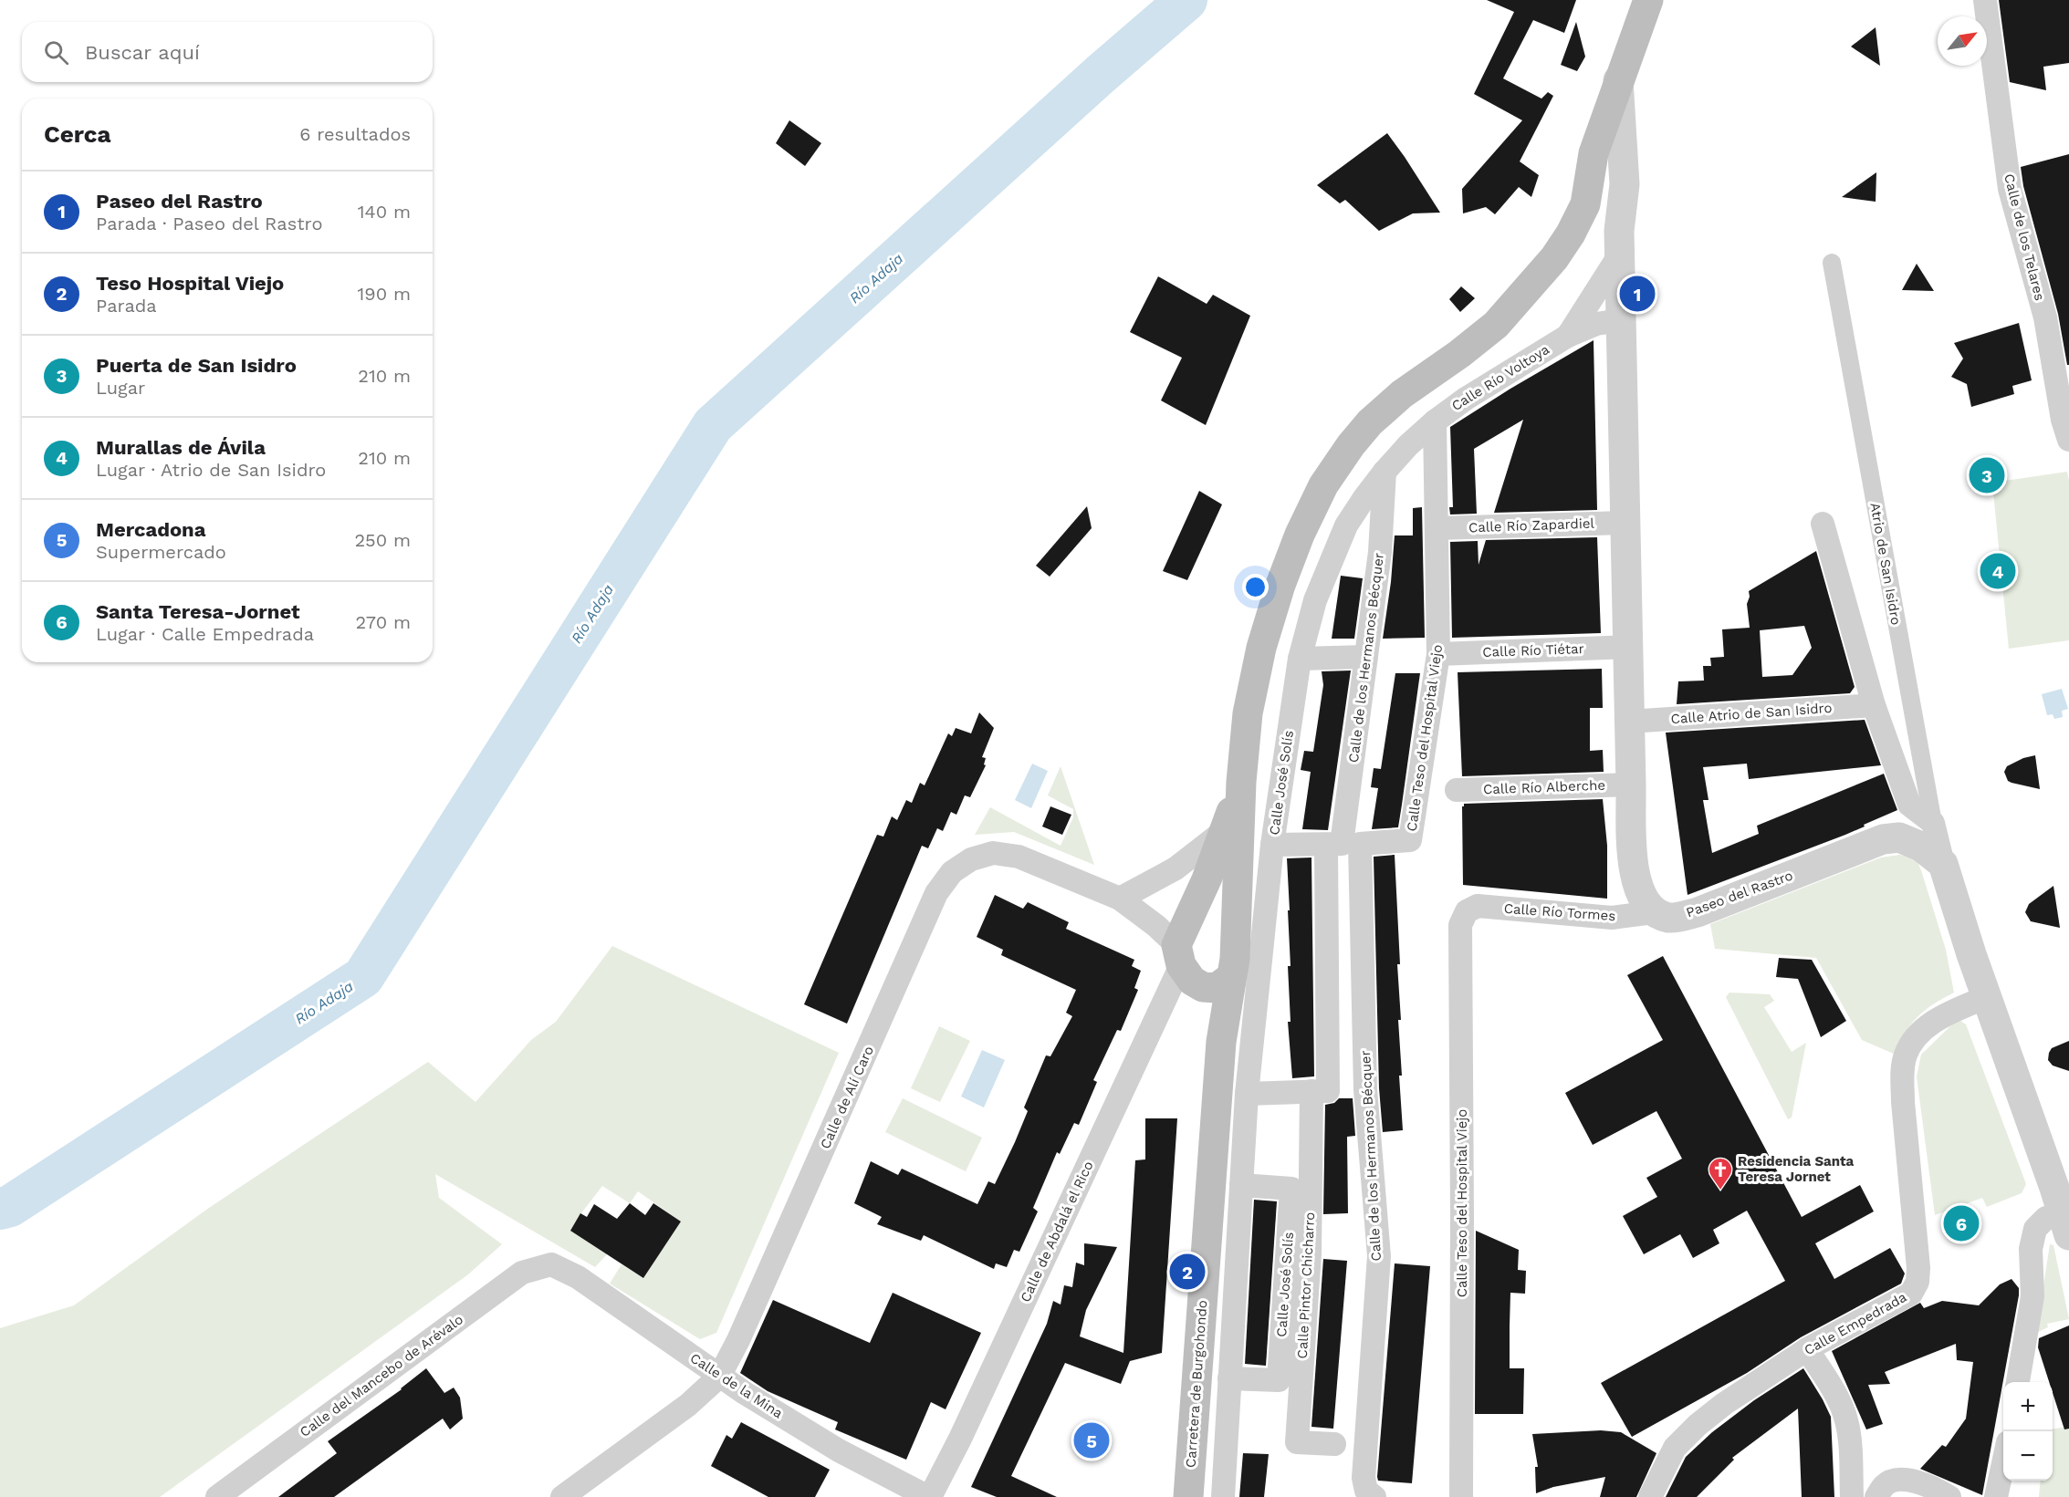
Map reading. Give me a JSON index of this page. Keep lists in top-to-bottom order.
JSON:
{
  "streets": {
    "main road": ["Carretera de Burgohondo"],
    "street": [
      "Calle de los Telares",
      "Calle Río Voltoya",
      "Calle Río Zapardiel",
      "Atrio de San Isidro",
      "Calle Río Tiétar",
      "Calle de los Hermanos Bécquer",
      "Calle Atrio de San Isidro",
      "Calle Teso del Hospital Viejo",
      "Calle José Solís",
      "Calle Río Alberche",
      "Paseo del Rastro",
      "Calle Río Tormes",
      "Calle de Alí Caro",
      "Calle de Abdalá el Rico",
      "Calle Pintor Chicharro",
      "Calle Empedrada",
      "Calle del Mancebo de Arévalo",
      "Calle de la Mina"
    ]
  },
  "crossings": [
    ["Calle Río Voltoya", "Calle Teso del Hospital Viejo"],
    ["Calle Río Voltoya", "Calle José Solís"],
    ["Calle Río Zapardiel", "Calle Teso del Hospital Viejo"],
    ["Atrio de San Isidro", "Paseo del Rastro"],
    ["Calle Río Tiétar", "Calle Teso del Hospital Viejo"],
    ["Calle de los Hermanos Bécquer", "Calle Teso del Hospital Viejo"],
    ["Calle de los Hermanos Bécquer", "Calle José Solís"],
    ["Calle de los Hermanos Bécquer", "Calle Pintor Chicharro"],
    ["Calle Teso del Hospital Viejo", "Calle José Solís"],
    ["Calle Teso del Hospital Viejo", "Calle Río Tormes"],
    ["Calle Teso del Hospital Viejo", "Calle Pintor Chicharro"],
    ["Paseo del Rastro", "Calle Río Tormes"],
    ["Calle de Alí Caro", "Calle de Abdalá el Rico"],
    ["Calle de Alí Caro", "Carretera de Burgohondo"],
    ["Calle de Alí Caro", "Calle de la Mina"],
    ["Calle de Abdalá el Rico", "Carretera de Burgohondo"],
    ["Calle de Abdalá el Rico", "Calle de la Mina"],
    ["Calle del Mancebo de Arévalo", "Calle de la Mina"]
  ],
  "water": ["Río Adaja"],
  "places": {
    "church": ["Residencia Santa Teresa Jornet"]
  },
  "north": "top right",
  "page": {
    "search": "Buscar aquí",
    "heading": ["Cerca", "6 resultados"],
    "list": [
      {
        "mark": "1",
        "name": "Paseo del Rastro",
        "note": "Parada · Paseo del Rastro",
        "value": "140 m"
      },
      {
        "mark": "2",
        "name": "Teso Hospital Viejo",
        "note": "Parada",
        "value": "190 m"
      },
      {
        "mark": "3",
        "name": "Puerta de San Isidro",
        "note": "Lugar",
        "value": "210 m"
      },
      {
        "mark": "4",
        "name": "Murallas de Ávila",
        "note": "Lugar · Atrio de San Isidro",
        "value": "210 m"
      },
      {
        "mark": "5",
        "name": "Mercadona",
        "note": "Supermercado",
        "value": "250 m"
      },
      {
        "mark": "6",
        "name": "Santa Teresa-Jornet",
        "note": "Lugar · Calle Empedrada",
        "value": "270 m"
      }
    ],
    "pins": [
      "1",
      "3",
      "4",
      "6",
      "2",
      "5"
    ],
    "map_buttons": ["+", "−"]
  }
}
